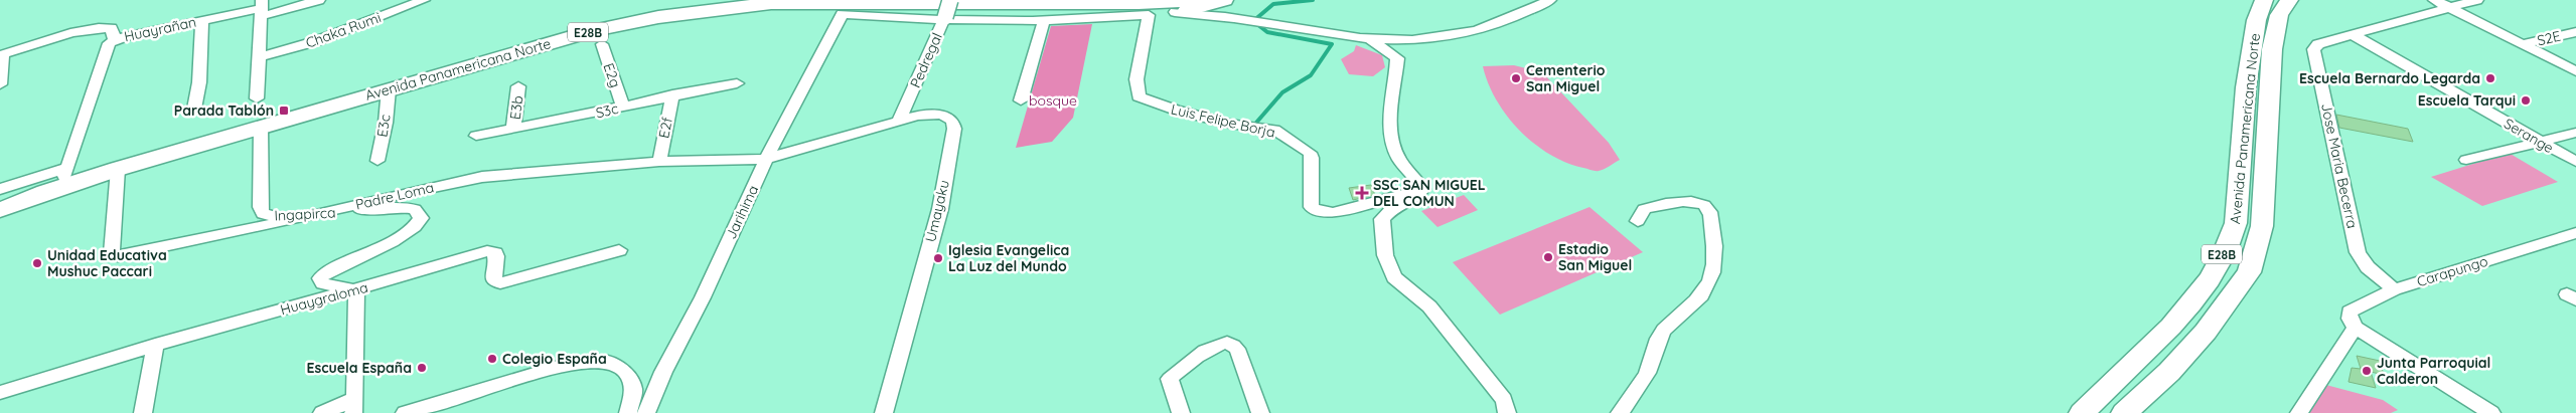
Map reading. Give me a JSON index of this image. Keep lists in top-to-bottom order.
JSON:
{
  "streets": {
    "highway": ["E28B", "Avenida Panamericana Norte"],
    "street": [
      "Huayrañan",
      "Chaka Rumi",
      "S2E",
      "Pedregal",
      "E2g",
      "E3b",
      "S3c",
      "Luis Felipe Borja",
      "E3c",
      "E2f",
      "Serange",
      "Jose Maria Becerra",
      "Padre Loma",
      "Umayaku",
      "Jarihima",
      "Ingapirca",
      "Carapungo",
      "Huaygraloma"
    ]
  },
  "crossings": [
    ["Huayrañan", "Avenida Panamericana Norte"],
    ["Pedregal", "Padre Loma"],
    ["Pedregal", "Umayaku"],
    ["Avenida Panamericana Norte", "E3c"],
    ["Avenida Panamericana Norte", "Padre Loma"],
    ["Avenida Panamericana Norte", "Ingapirca"],
    ["E2g", "S3c"],
    ["E3b", "S3c"],
    ["S3c", "E2f"],
    ["E2f", "Padre Loma"],
    ["Serange", "Jose Maria Becerra"],
    ["Jose Maria Becerra", "Carapungo"],
    ["Padre Loma", "Umayaku"],
    ["Padre Loma", "Jarihima"],
    ["Padre Loma", "Ingapirca"],
    ["Ingapirca", "Huaygraloma"]
  ],
  "parks": ["bosque"],
  "places": {
    "other": [
      "Cementerio San Miguel",
      "Escuela Bernardo Legarda",
      "Escuela Tarqui",
      "Estadio San Miguel",
      "Iglesia Evangelica La Luz del Mundo",
      "Unidad Educativa Mushuc Paccari",
      "Colegio España",
      "Escuela España",
      "Junta Parroquial Calderon"
    ],
    "transit": ["Parada Tablón"],
    "health": ["SSC SAN MIGUEL DEL COMUN"]
  }
}
